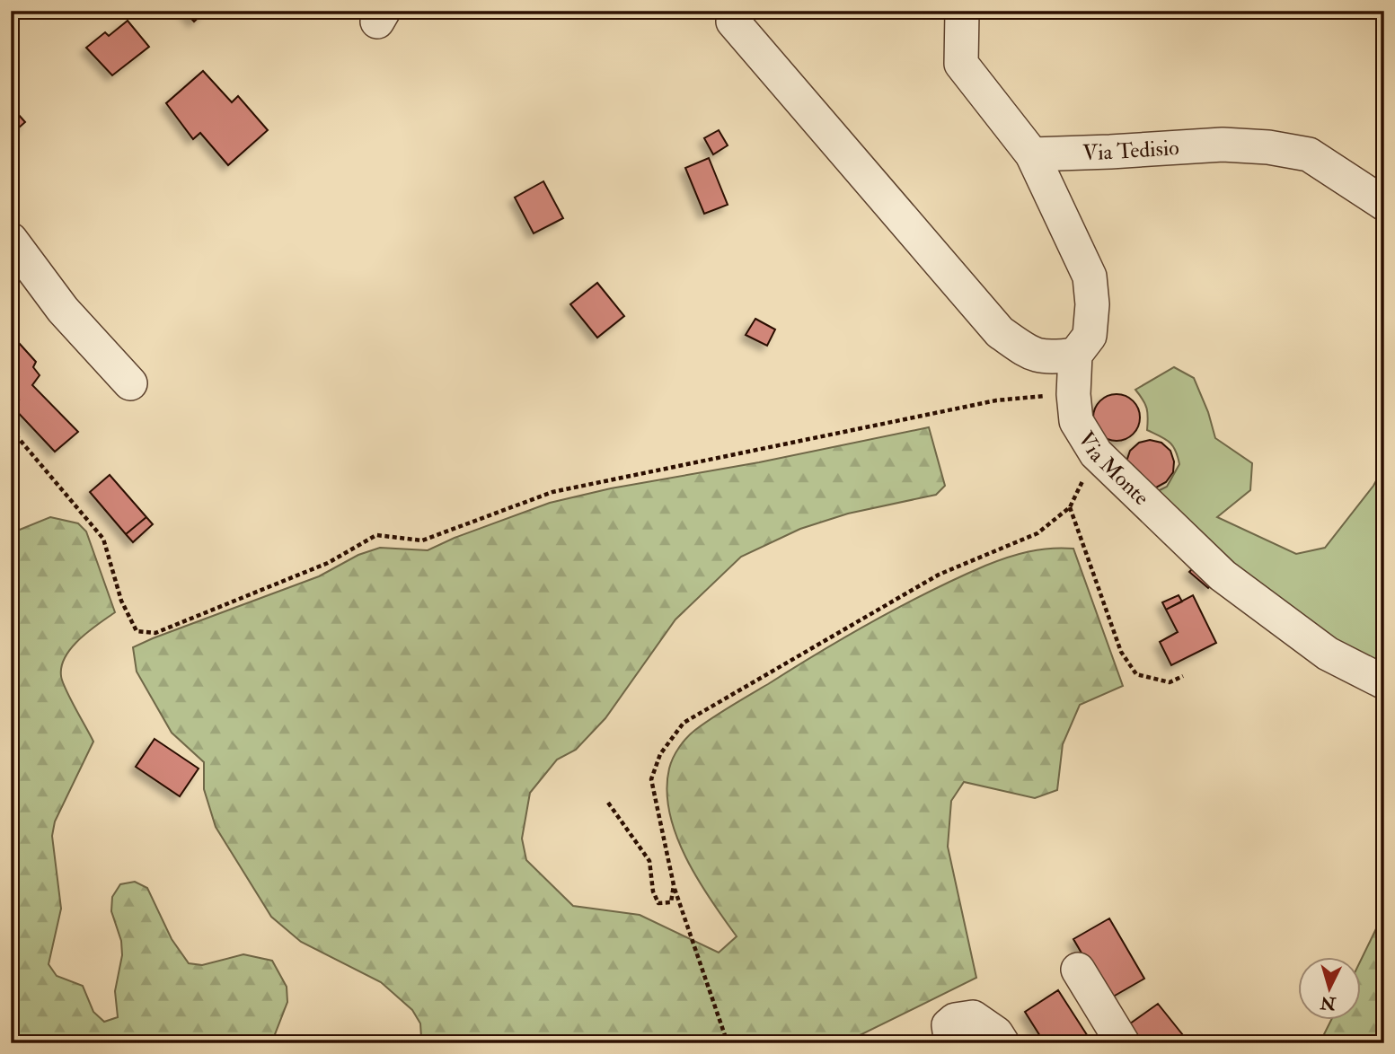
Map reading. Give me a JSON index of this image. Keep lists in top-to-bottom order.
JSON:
{
  "streets": {
    "street": ["Via Tedisio", "Via Monte"]
  },
  "crossings": [
    ["Via Tedisio", "Via Monte"]
  ],
  "north": "bottom"
}
